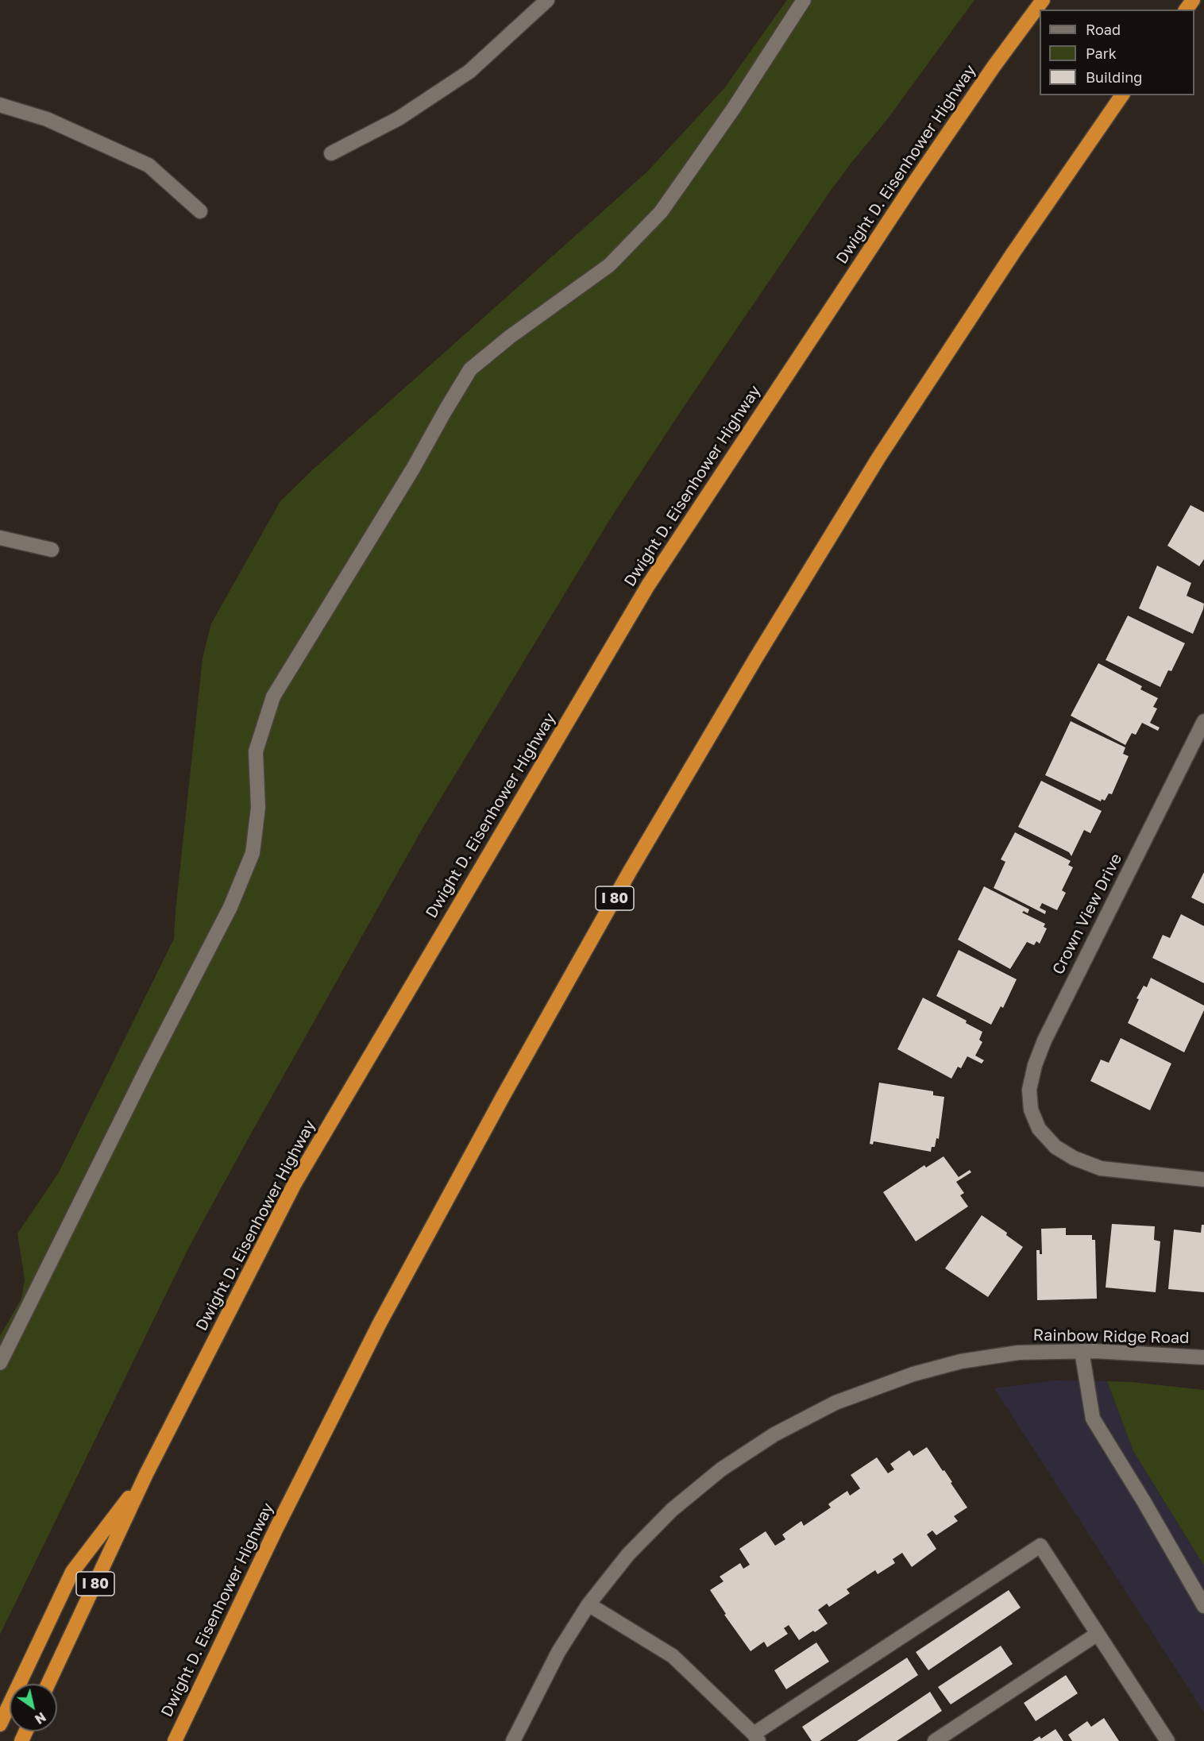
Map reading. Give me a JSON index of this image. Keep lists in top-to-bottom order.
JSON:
{
  "streets": {
    "highway": ["Dwight D. Eisenhower Highway", "I 80"],
    "street": ["Crown View Drive", "Rainbow Ridge Road"]
  },
  "legend": ["Road", "Park", "Building"],
  "north": "bottom right"
}
